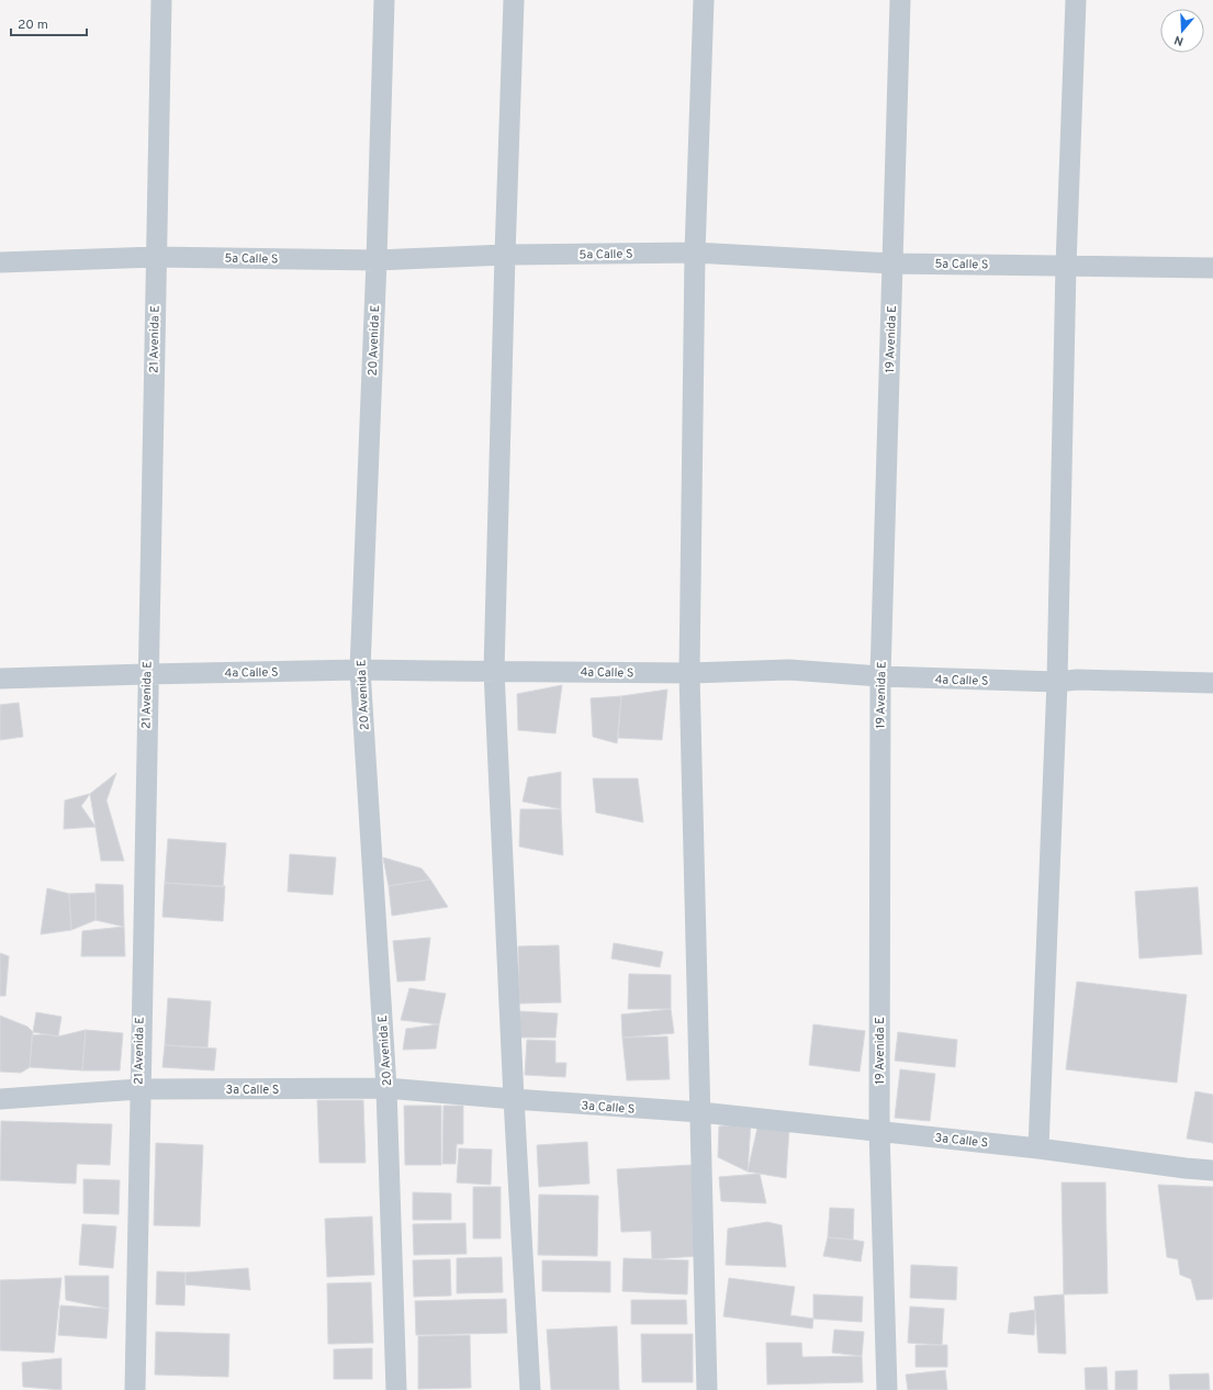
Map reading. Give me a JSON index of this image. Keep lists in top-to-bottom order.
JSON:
{
  "streets": {
    "street": [
      "5a Calle S",
      "21 Avenida E",
      "19 Avenida E",
      "20 Avenida E",
      "4a Calle S",
      "3a Calle S"
    ]
  },
  "crossings": [
    ["5a Calle S", "21 Avenida E"],
    ["5a Calle S", "19 Avenida E"],
    ["5a Calle S", "20 Avenida E"],
    ["21 Avenida E", "4a Calle S"],
    ["21 Avenida E", "3a Calle S"],
    ["19 Avenida E", "4a Calle S"],
    ["19 Avenida E", "3a Calle S"],
    ["20 Avenida E", "4a Calle S"],
    ["20 Avenida E", "3a Calle S"]
  ],
  "scale_bar": "20 m",
  "north": "bottom"
}
